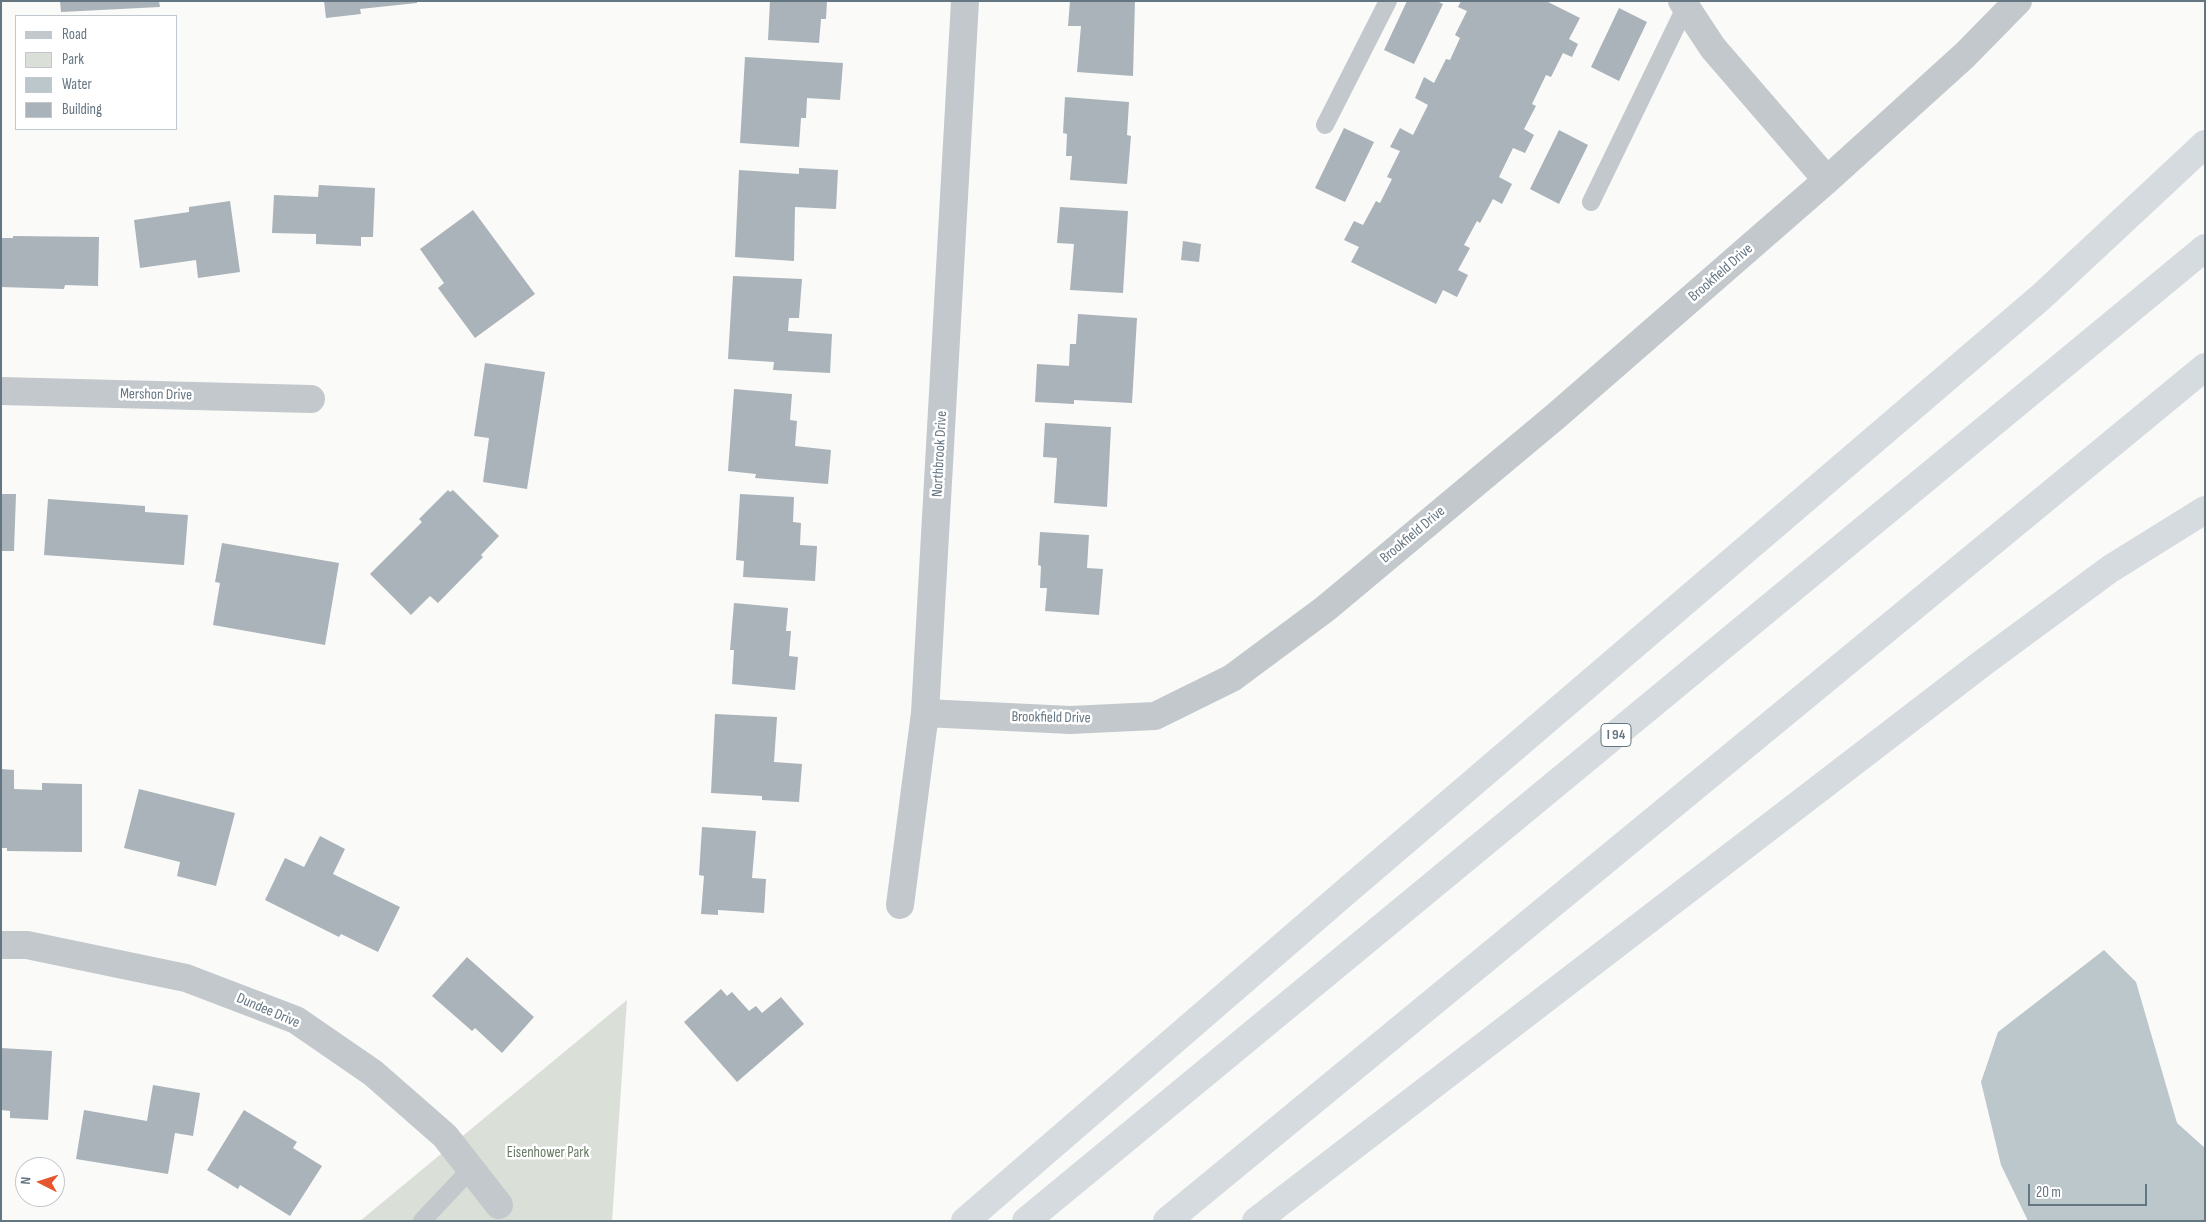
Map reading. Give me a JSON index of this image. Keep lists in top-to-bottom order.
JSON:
{
  "streets": {
    "highway": ["I 94"],
    "street": [
      "Brookfield Drive",
      "Mershon Drive",
      "Northbrook Drive",
      "Dundee Drive"
    ]
  },
  "crossings": [
    ["Brookfield Drive", "Northbrook Drive"]
  ],
  "parks": ["Eisenhower Park"],
  "legend": [
    "Road",
    "Park",
    "Water",
    "Building"
  ],
  "scale_bar": "20 m",
  "north": "left"
}
